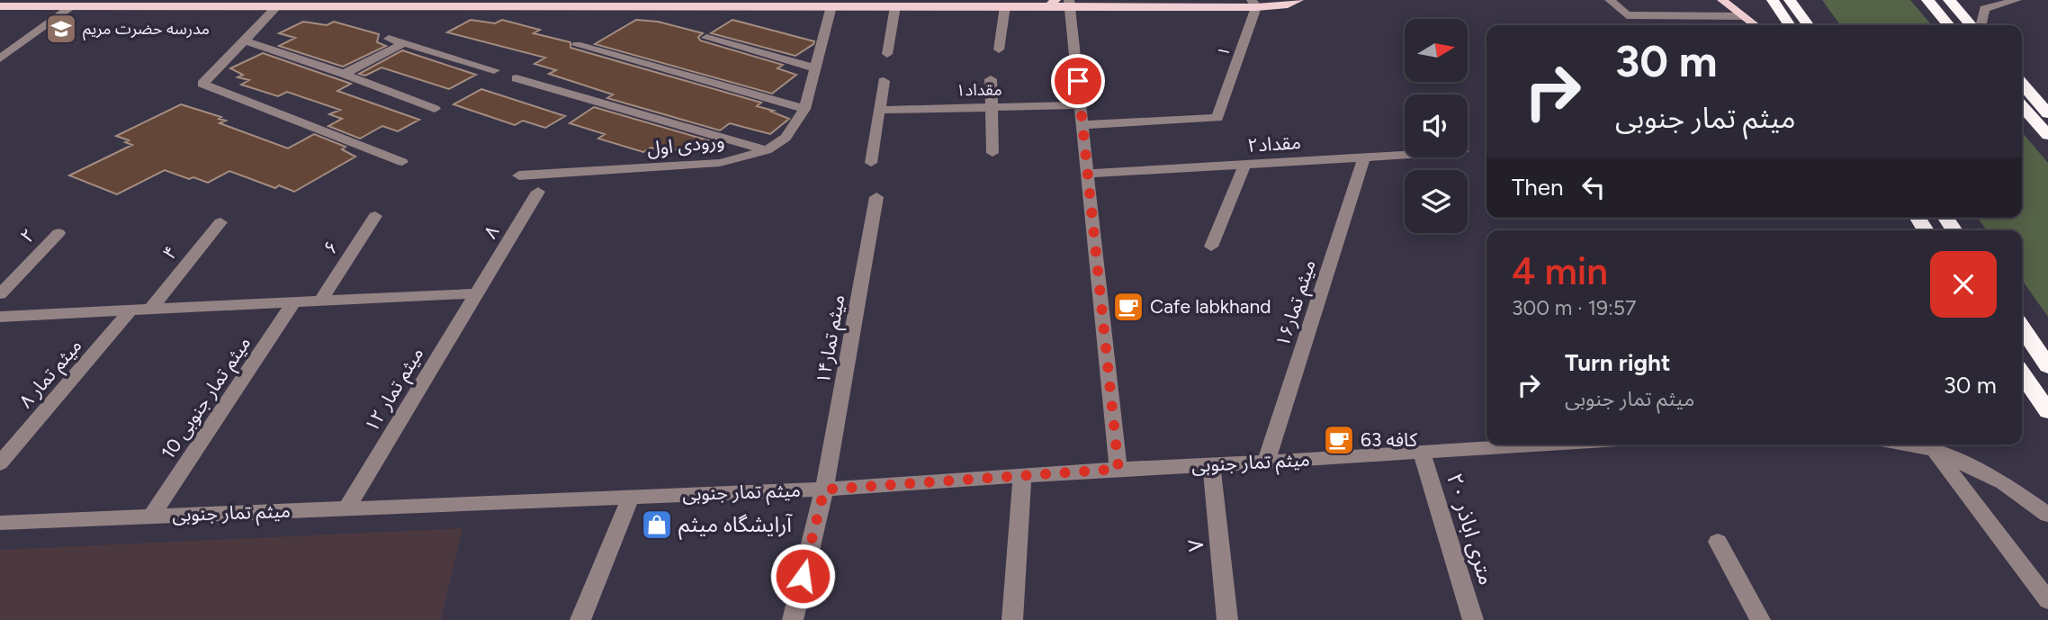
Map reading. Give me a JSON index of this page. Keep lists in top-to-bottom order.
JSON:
{
  "streets": {
    "street": [
      "۱",
      "مقداد۱",
      "مقداد۲",
      "ورودی اول",
      "۸",
      "۲",
      "۶",
      "۴",
      "میثم تمار۱۶",
      "میثم تمار۱۴",
      "میثم تمار ۸",
      "میثم تمار ۱۲",
      "میثم تمار جنوبی 10",
      "میثم تمار جنوبی",
      "۲۰ متری اباذر",
      "۷"
    ]
  },
  "crossings": [
    ["مقداد۲", "میثم تمار۱۶"],
    ["۸", "میثم تمار ۱۲"],
    ["میثم تمار۱۶", "میثم تمار جنوبی"],
    ["میثم تمار۱۴", "میثم تمار جنوبی"],
    ["میثم تمار ۱۲", "میثم تمار جنوبی"],
    ["میثم تمار جنوبی 10", "میثم تمار جنوبی"],
    ["میثم تمار جنوبی", "۲۰ متری اباذر"],
    ["میثم تمار جنوبی", "۷"]
  ],
  "places": {
    "school or university": ["مدرسه حضرت مریم"],
    "cafe": ["Cafe labkhand", "کافه 63"],
    "shop": ["آرایشگاه میثم"]
  },
  "north": "right",
  "page": {
    "turn": ["30 m", "میثم تمار جنوبی"],
    "then": "Then",
    "heading": ["4 min", "300 m · 19:57"],
    "list": [
      {
        "name": "Turn right",
        "note": "میثم تمار جنوبی",
        "value": "30 m"
      }
    ]
  }
}
